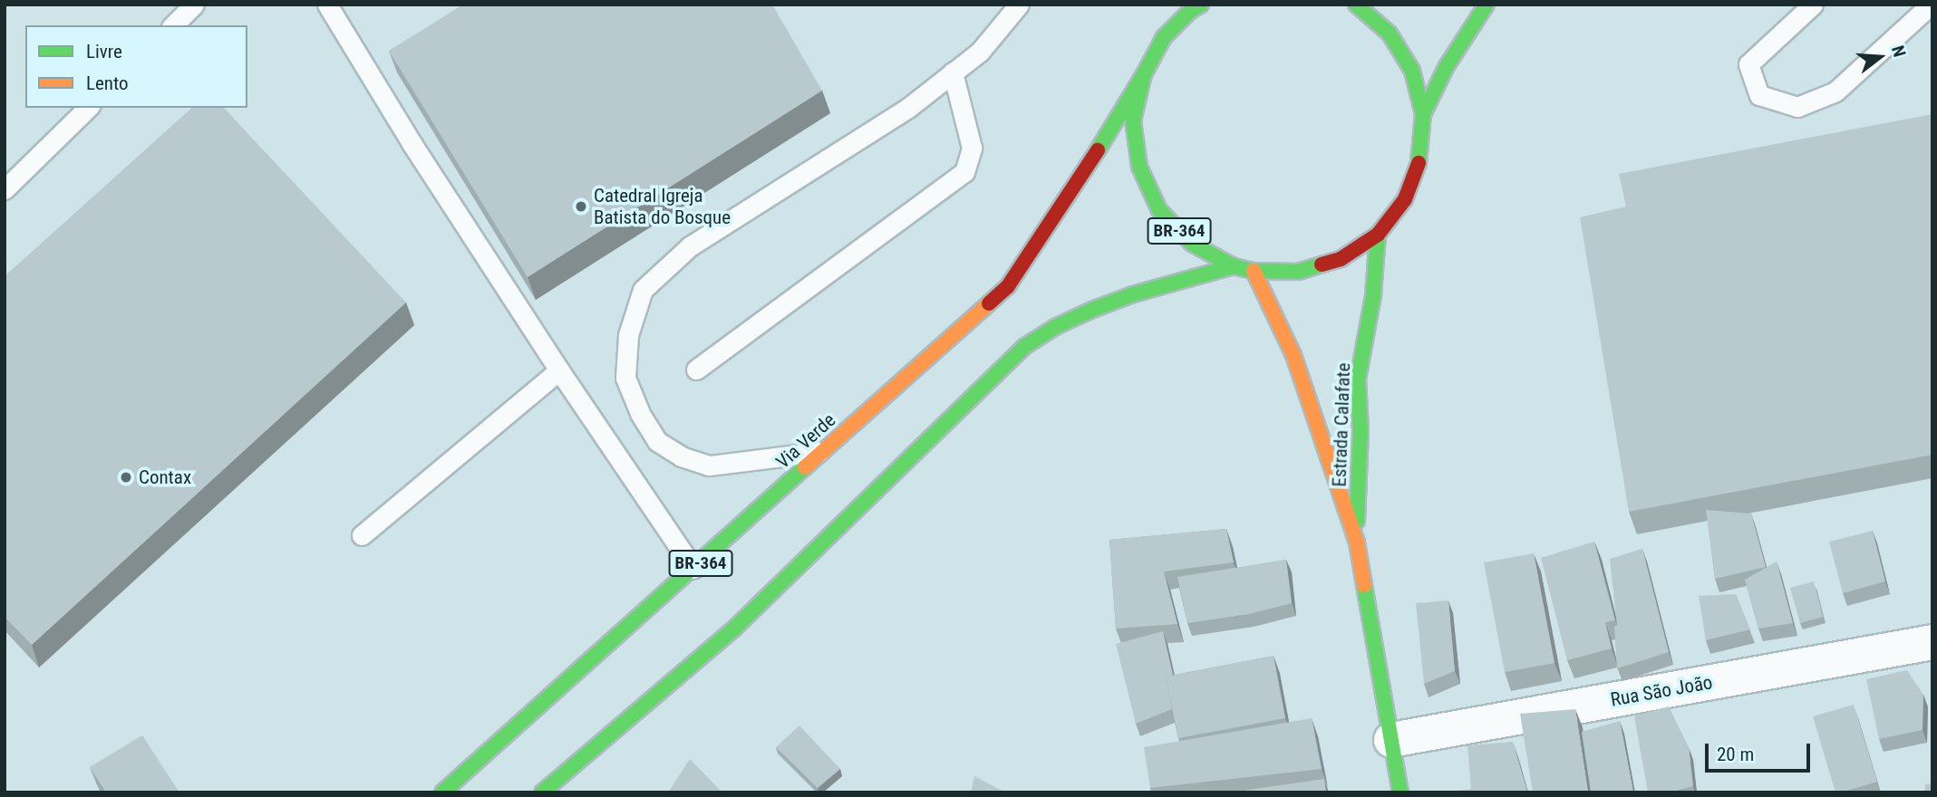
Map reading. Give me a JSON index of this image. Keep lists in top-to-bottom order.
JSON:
{
  "streets": {
    "main road": ["BR-364", "Estrada Calafate", "Via Verde"],
    "street": ["Rua São João"]
  },
  "crossings": [
    ["BR-364", "Estrada Calafate"],
    ["BR-364", "Via Verde"],
    ["Estrada Calafate", "Rua São João"]
  ],
  "places": ["Catedral Igreja Batista do Bosque", "Contax"],
  "legend": ["Livre", "Lento"],
  "scale_bar": "20 m",
  "north": "right"
}
